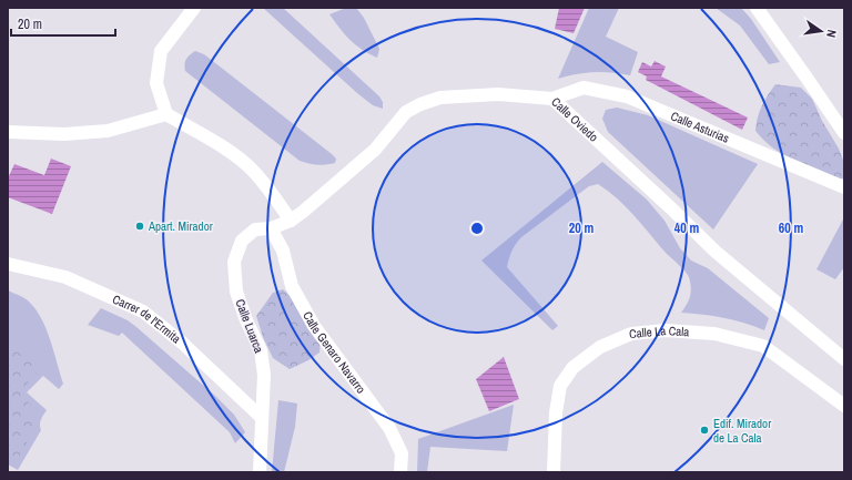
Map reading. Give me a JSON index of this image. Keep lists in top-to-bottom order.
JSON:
{
  "streets": {
    "street": [
      "Calle Oviedo",
      "Calle Asturias",
      "Carrer de l'Ermita",
      "Calle Luarca",
      "Calle La Cala",
      "Calle Genaro Navarro"
    ]
  },
  "crossings": [
    ["Calle Oviedo", "Calle Asturias"],
    ["Calle Oviedo", "Calle Luarca"],
    ["Calle Oviedo", "Calle Genaro Navarro"],
    ["Carrer de l'Ermita", "Calle Luarca"],
    ["Calle Luarca", "Calle Genaro Navarro"]
  ],
  "places": ["Apart. Mirador", "Edif. Mirador de La Cala"],
  "scale_bar": "20 m",
  "north": "right",
  "rings": ["20 m", "40 m", "60 m"]
}
